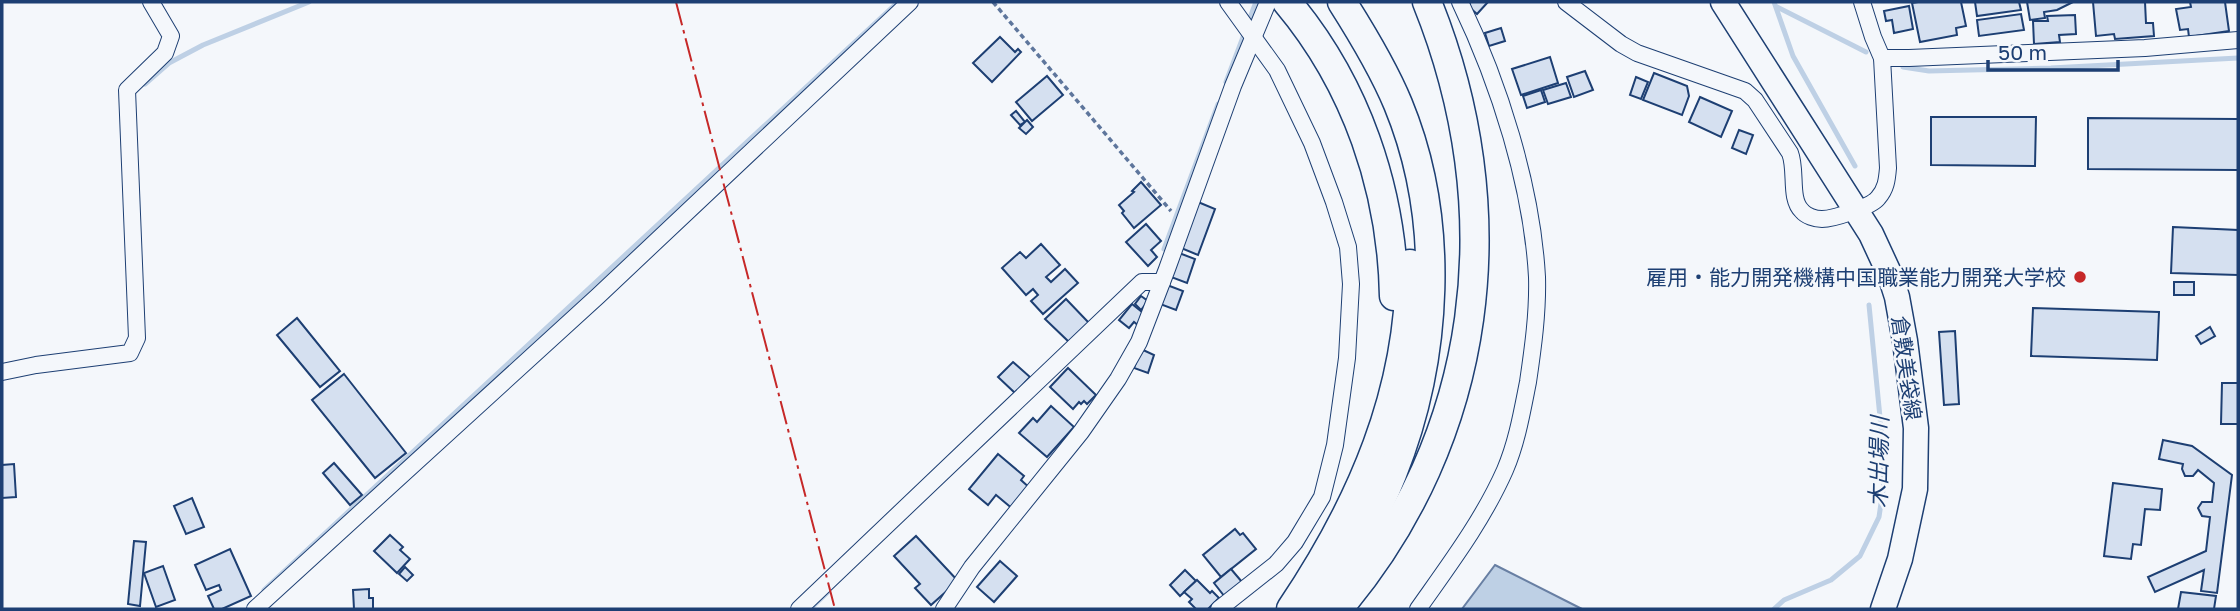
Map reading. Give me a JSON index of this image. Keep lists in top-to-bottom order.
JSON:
{
  "streets": {
    "main road": ["倉敷美袋線"]
  },
  "water": ["木出場川"],
  "places": ["雇用・能力開発機構中国職業能力開発大学校"],
  "scale_bar": "50 m"
}
